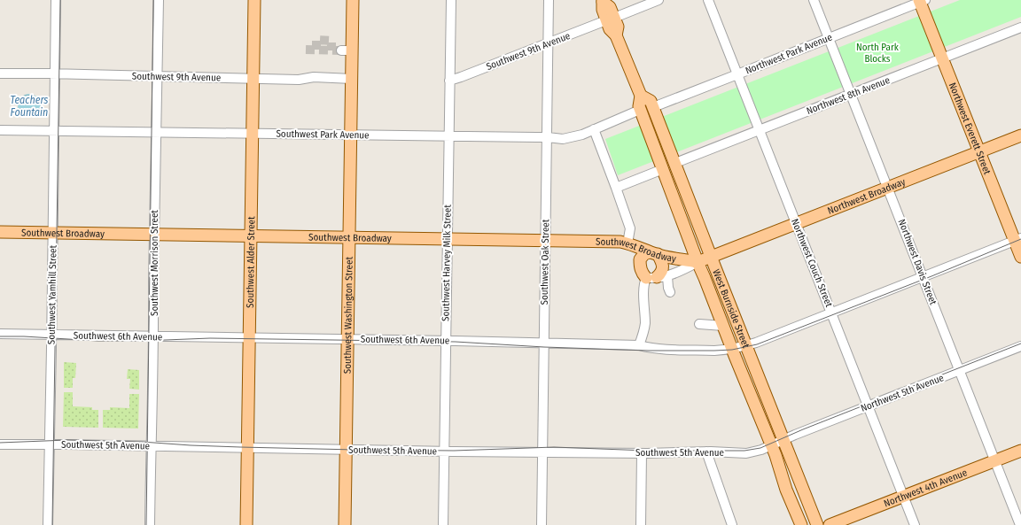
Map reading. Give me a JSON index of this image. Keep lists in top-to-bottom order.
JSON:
{
  "streets": {
    "main road": [
      "Northwest Everett Street",
      "Northwest Broadway",
      "Southwest Broadway",
      "Southwest Alder Street",
      "West Burnside Street",
      "Southwest Washington Street",
      "Northwest 4th Avenue"
    ],
    "street": [
      "Southwest 9th Avenue",
      "Northwest Park Avenue",
      "Northwest 8th Avenue",
      "Southwest Park Avenue",
      "Southwest Oak Street",
      "Northwest Davis Street",
      "Southwest Morrison Street",
      "Southwest Harvey Milk Street",
      "Northwest Couch Street",
      "Southwest Yamhill Street",
      "Southwest 6th Avenue",
      "Northwest 5th Avenue",
      "Southwest 5th Avenue"
    ]
  },
  "crossings": [
    ["Southwest 9th Avenue", "Southwest Alder Street"],
    ["Southwest 9th Avenue", "Southwest Oak Street"],
    ["Southwest 9th Avenue", "Southwest Morrison Street"],
    ["Southwest 9th Avenue", "Southwest Harvey Milk Street"],
    ["Southwest 9th Avenue", "Southwest Yamhill Street"],
    ["Southwest 9th Avenue", "West Burnside Street"],
    ["Southwest 9th Avenue", "Southwest Washington Street"],
    ["Northwest Park Avenue", "Northwest Everett Street"],
    ["Northwest Park Avenue", "Northwest Davis Street"],
    ["Northwest Park Avenue", "Northwest Couch Street"],
    ["Northwest Park Avenue", "West Burnside Street"],
    ["Northwest 8th Avenue", "Northwest Everett Street"],
    ["Northwest 8th Avenue", "Northwest Davis Street"],
    ["Northwest 8th Avenue", "Northwest Couch Street"],
    ["Northwest 8th Avenue", "West Burnside Street"],
    ["Northwest Everett Street", "Northwest Broadway"],
    ["Northwest Everett Street", "Southwest 6th Avenue"],
    ["Southwest Park Avenue", "Southwest Alder Street"],
    ["Southwest Park Avenue", "Southwest Oak Street"],
    ["Southwest Park Avenue", "Southwest Morrison Street"],
    ["Southwest Park Avenue", "Southwest Harvey Milk Street"],
    ["Southwest Park Avenue", "Southwest Yamhill Street"],
    ["Southwest Park Avenue", "West Burnside Street"],
    ["Southwest Park Avenue", "Southwest Washington Street"],
    ["Northwest Broadway", "Southwest Broadway"],
    ["Northwest Broadway", "Northwest Davis Street"],
    ["Northwest Broadway", "Northwest Couch Street"],
    ["Northwest Broadway", "West Burnside Street"],
    ["Southwest Broadway", "Southwest Alder Street"],
    ["Southwest Broadway", "Southwest Oak Street"],
    ["Southwest Broadway", "Southwest Morrison Street"],
    ["Southwest Broadway", "Southwest Harvey Milk Street"],
    ["Southwest Broadway", "Southwest Yamhill Street"],
    ["Southwest Broadway", "West Burnside Street"],
    ["Southwest Broadway", "Southwest Washington Street"],
    ["Southwest Alder Street", "Southwest 6th Avenue"],
    ["Southwest Alder Street", "Southwest 5th Avenue"],
    ["Southwest Oak Street", "Southwest 6th Avenue"],
    ["Southwest Oak Street", "Southwest 5th Avenue"],
    ["Northwest Davis Street", "Southwest 6th Avenue"],
    ["Northwest Davis Street", "Northwest 5th Avenue"],
    ["Northwest Davis Street", "Northwest 4th Avenue"],
    ["Southwest Morrison Street", "Southwest 6th Avenue"],
    ["Southwest Morrison Street", "Southwest 5th Avenue"],
    ["Southwest Harvey Milk Street", "Southwest 6th Avenue"],
    ["Southwest Harvey Milk Street", "Southwest 5th Avenue"],
    ["Northwest Couch Street", "Southwest 6th Avenue"],
    ["Northwest Couch Street", "Northwest 5th Avenue"],
    ["Northwest Couch Street", "Northwest 4th Avenue"],
    ["Southwest Yamhill Street", "Southwest 6th Avenue"],
    ["Southwest Yamhill Street", "Southwest 5th Avenue"],
    ["West Burnside Street", "Southwest 6th Avenue"],
    ["West Burnside Street", "Northwest 5th Avenue"],
    ["West Burnside Street", "Southwest 5th Avenue"],
    ["Southwest Washington Street", "Southwest 6th Avenue"],
    ["Southwest Washington Street", "Southwest 5th Avenue"],
    ["Northwest 5th Avenue", "Southwest 5th Avenue"]
  ],
  "water": ["Teachers Fountain"],
  "parks": ["North Park Blocks"]
}
